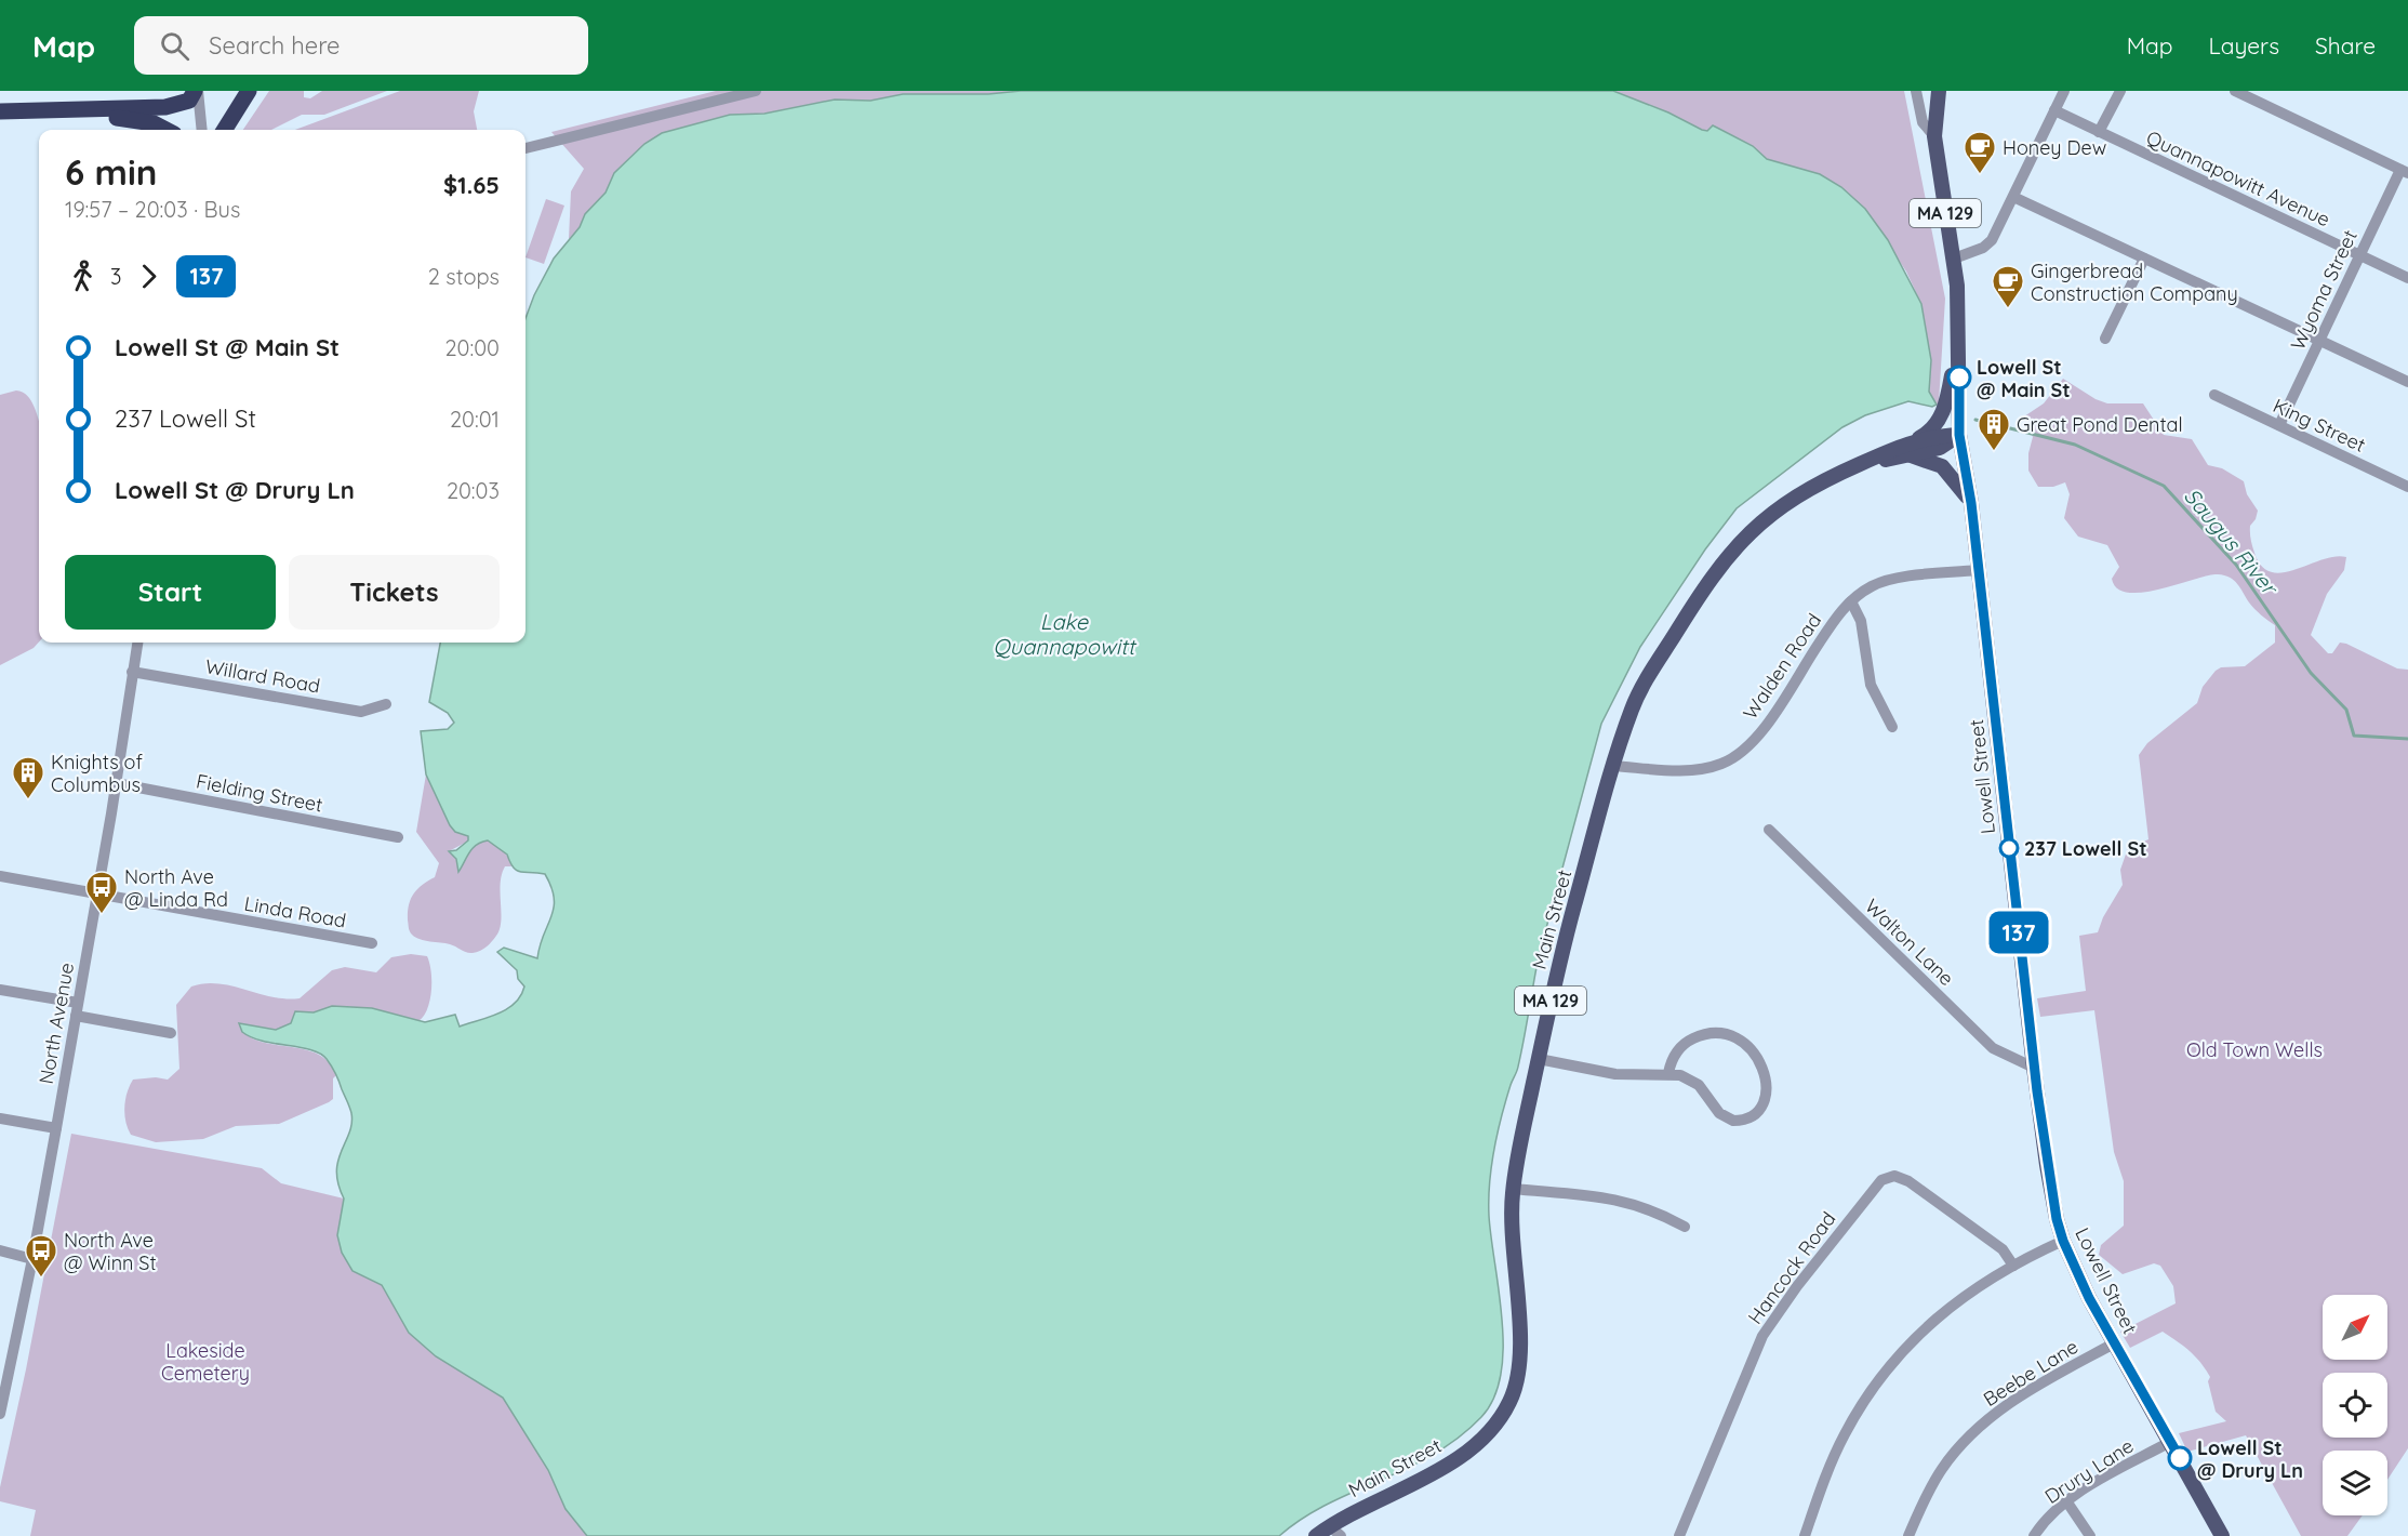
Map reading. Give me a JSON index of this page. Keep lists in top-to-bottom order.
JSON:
{
  "streets": {
    "main road": ["MA 129", "Lowell Street", "Main Street"],
    "street": [
      "Quannapowitt Avenue",
      "Wyoma Street",
      "King Street",
      "Walden Road",
      "Willard Road",
      "Fielding Street",
      "Linda Road",
      "Walton Lane",
      "North Avenue",
      "Hancock Road",
      "Beebe Lane",
      "Drury Lane"
    ]
  },
  "crossings": [
    ["Quannapowitt Avenue", "Wyoma Street"],
    ["MA 129", "Lowell Street"],
    ["MA 129", "Main Street"],
    ["Wyoma Street", "King Street"],
    ["Walden Road", "Lowell Street"],
    ["Walden Road", "Main Street"],
    ["Willard Road", "North Avenue"],
    ["Lowell Street", "Main Street"],
    ["Lowell Street", "Walton Lane"],
    ["Lowell Street", "Beebe Lane"],
    ["Lowell Street", "Drury Lane"],
    ["Fielding Street", "North Avenue"],
    ["Linda Road", "North Avenue"]
  ],
  "water": ["Saugus River", "Lake Quannapowitt"],
  "parks": ["Old Town Wells", "Lakeside Cemetery"],
  "places": {
    "cafe": ["Honey Dew", "Gingerbread Construction Company"],
    "other": ["Lowell St @ Main St", "237 Lowell St", "Lowell St @ Drury Ln"],
    "building": ["Great Pond Dental", "Knights of Columbus"],
    "bus stop": ["North Ave @ Linda Rd", "North Ave @ Winn St"]
  },
  "lines": ["bus line 137"],
  "north": "top right",
  "page": {
    "header": "Map",
    "search": "Search here",
    "nav": ["Map", "Layers", "Share"],
    "on_map": "137",
    "heading": ["6 min", "19:57 – 20:03 · Bus", "$1.65"],
    "legs": ["3", "137", "2 stops"],
    "list": [
      {
        "name": "Lowell St @ Main St",
        "value": "20:00"
      },
      {
        "name": "237 Lowell St",
        "value": "20:01"
      },
      {
        "name": "Lowell St @ Drury Ln",
        "value": "20:03"
      }
    ],
    "buttons": ["Start", "Tickets"]
  }
}
